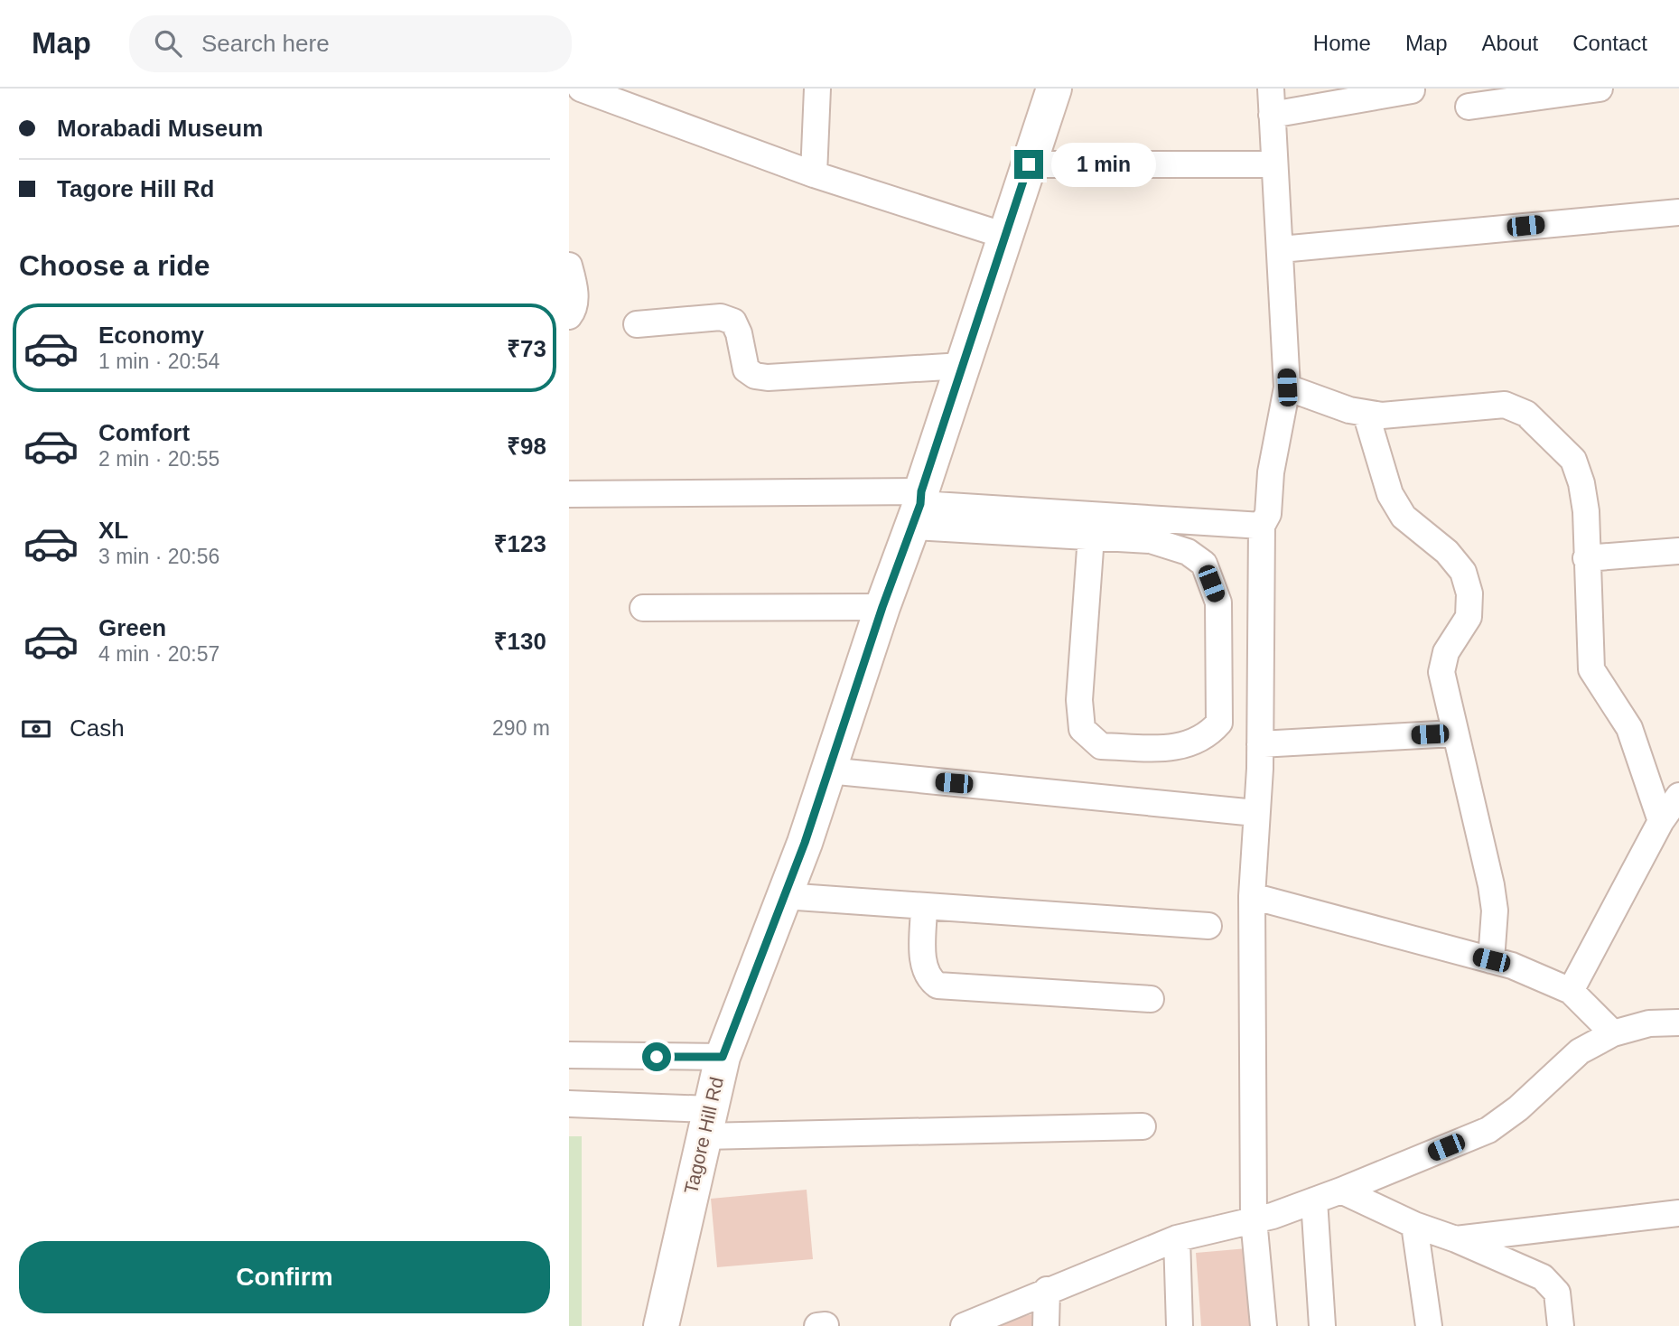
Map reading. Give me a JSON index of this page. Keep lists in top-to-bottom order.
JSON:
{
  "streets": {
    "main road": ["Tagore Hill Rd"]
  },
  "page": {
    "header": "Map",
    "search": "Search here",
    "nav": [
      "Home",
      "Map",
      "About",
      "Contact"
    ],
    "banner": ["Morabadi Museum", "Tagore Hill Rd"],
    "bubble": "1 min",
    "heading": "Choose a ride",
    "list": [
      {
        "name": "Economy",
        "note": "1 min · 20:54",
        "value": "₹73"
      },
      {
        "name": "Comfort",
        "note": "2 min · 20:55",
        "value": "₹98"
      },
      {
        "name": "XL",
        "note": "3 min · 20:56",
        "value": "₹123"
      },
      {
        "name": "Green",
        "note": "4 min · 20:57",
        "value": "₹130"
      }
    ],
    "pay": ["Cash", "290 m"],
    "buttons": "Confirm"
  }
}
